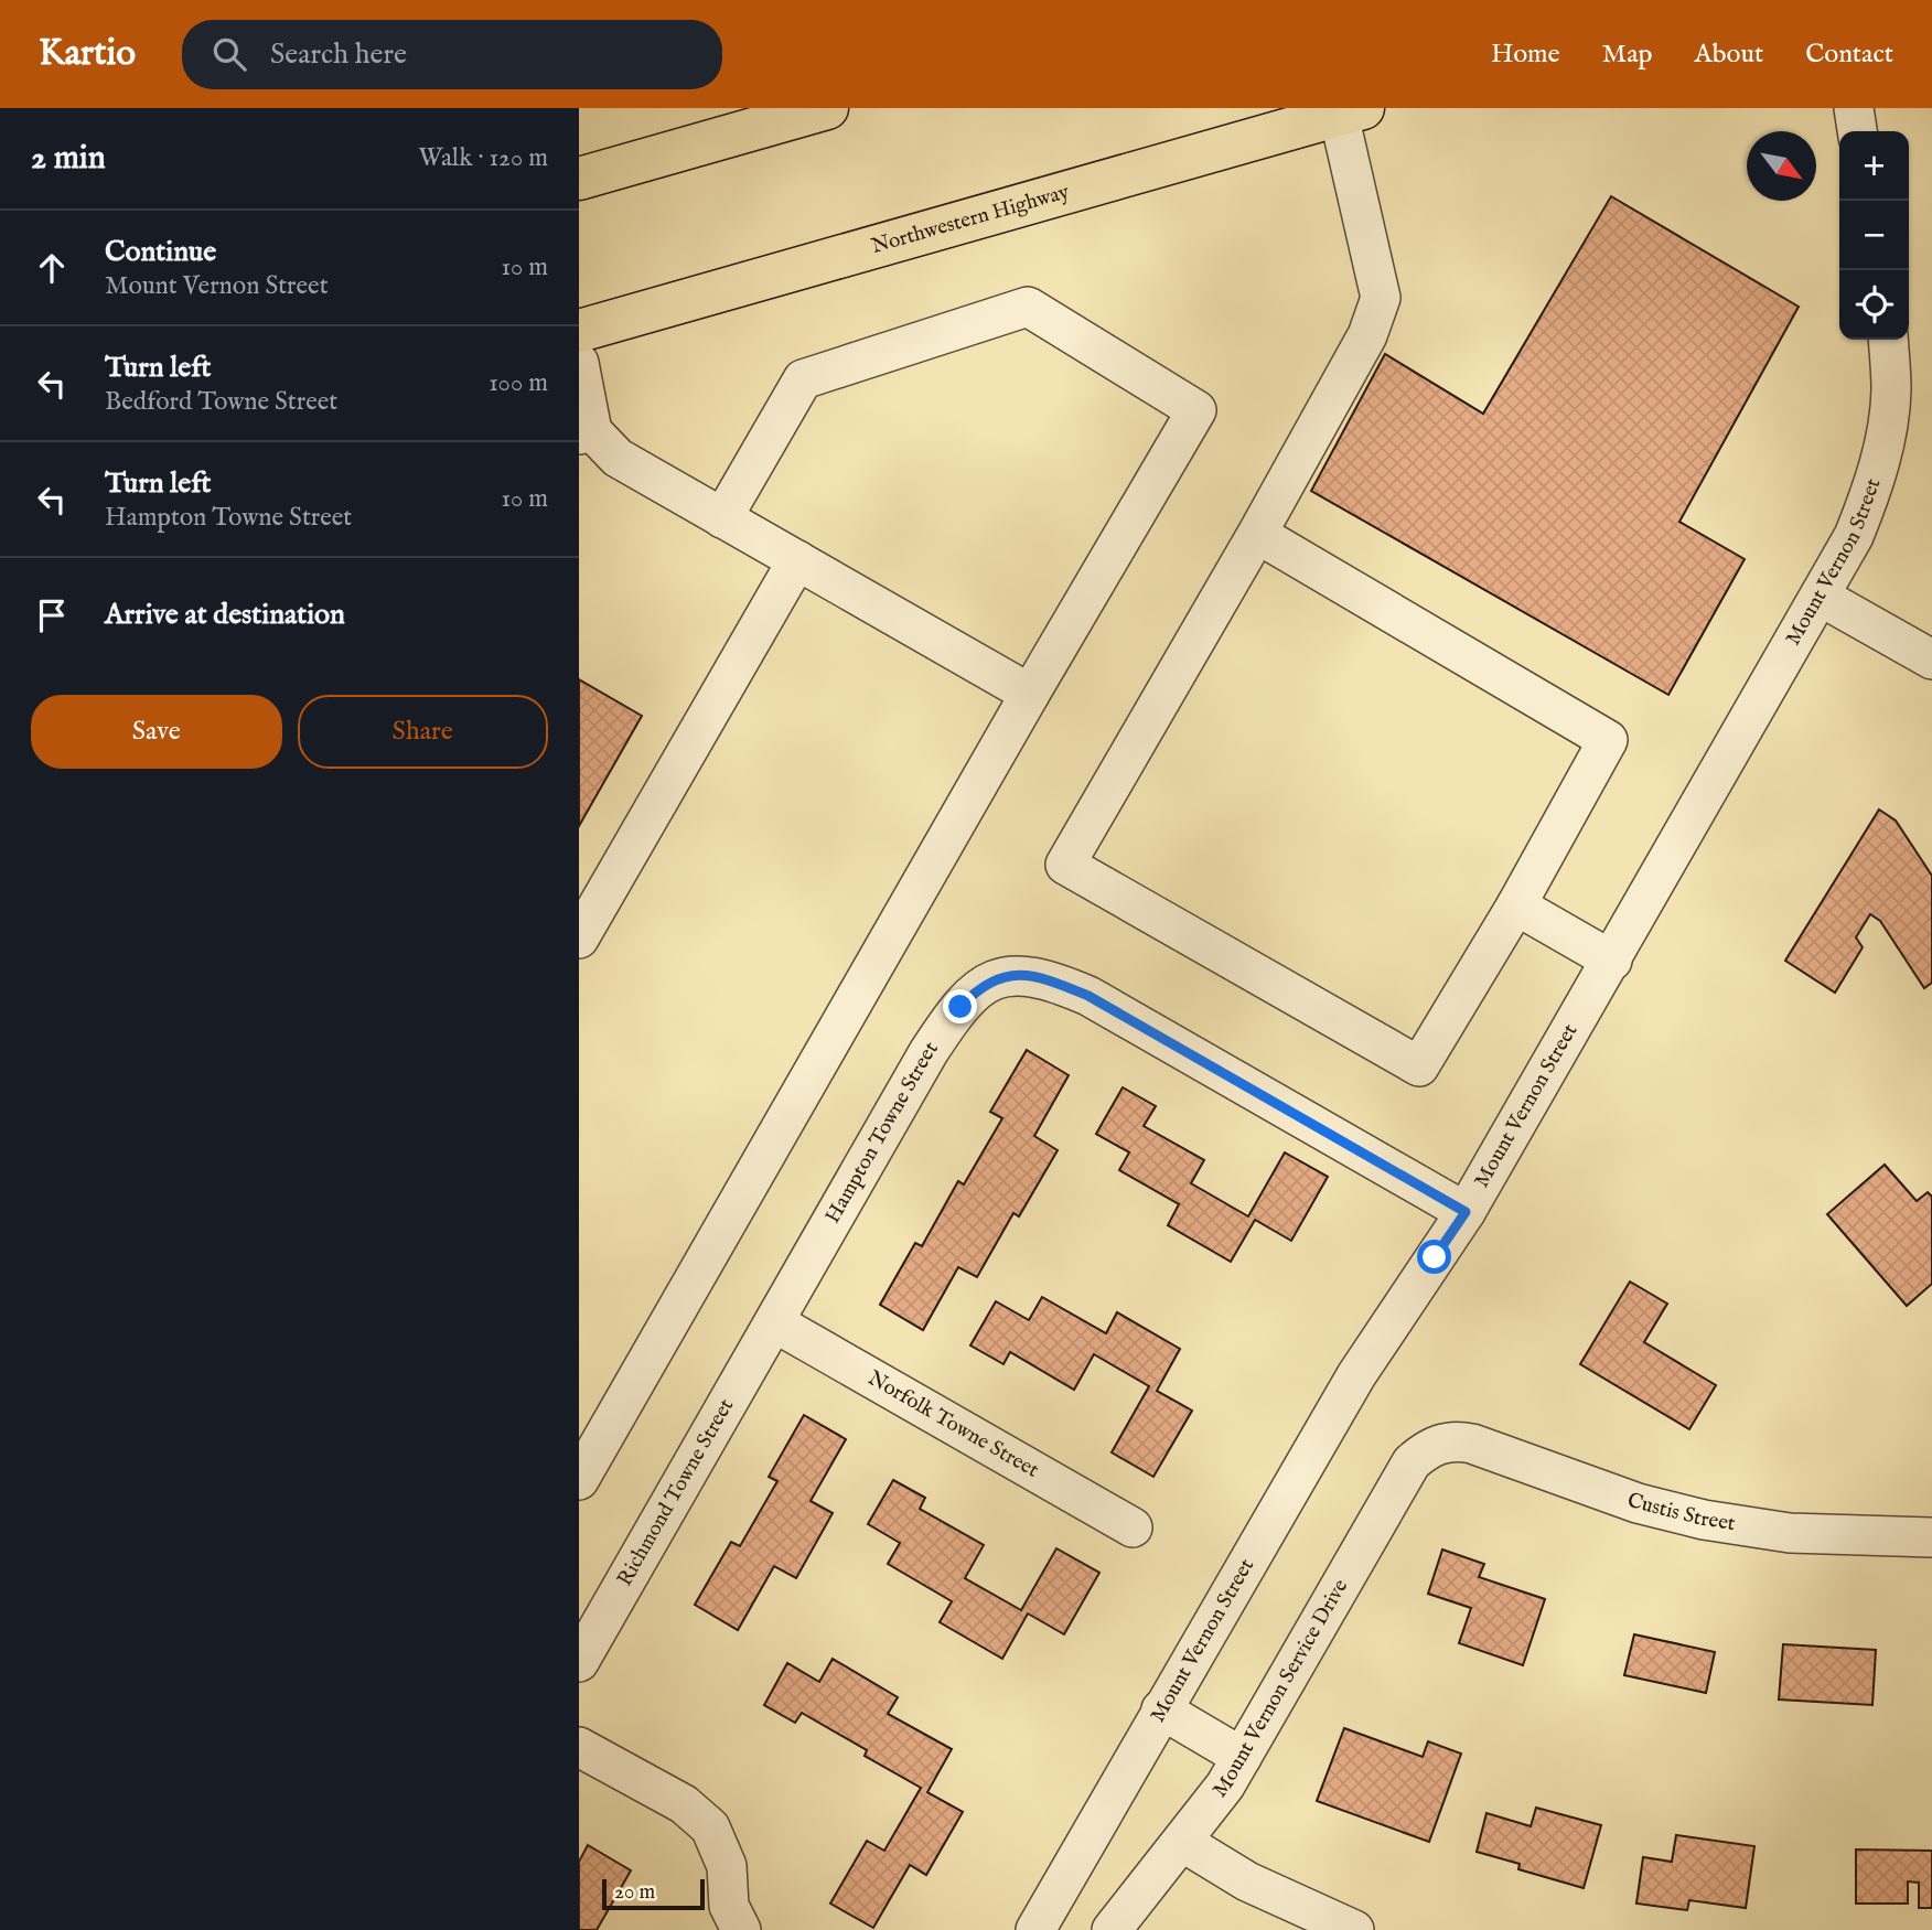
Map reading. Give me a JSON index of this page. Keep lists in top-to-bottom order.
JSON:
{
  "streets": {
    "main road": ["Northwestern Highway"],
    "street": [
      "Mount Vernon Street",
      "Hampton Towne Street",
      "Norfolk Towne Street",
      "Richmond Towne Street",
      "Custis Street",
      "Mount Vernon Service Drive"
    ]
  },
  "crossings": [
    ["Mount Vernon Street", "Hampton Towne Street"],
    ["Hampton Towne Street", "Norfolk Towne Street"],
    ["Hampton Towne Street", "Richmond Towne Street"],
    ["Norfolk Towne Street", "Richmond Towne Street"],
    ["Custis Street", "Mount Vernon Service Drive"]
  ],
  "scale_bar": "20 m",
  "north": "bottom right",
  "page": {
    "header": "Kartio",
    "search": "Search here",
    "nav": [
      "Home",
      "Map",
      "About",
      "Contact"
    ],
    "heading": ["2 min", "Walk · 120 m"],
    "map_buttons": ["+", "−"],
    "list": [
      ["Continue", "Mount Vernon Street", "10 m"],
      ["Turn left", "Bedford Towne Street", "100 m"],
      ["Turn left", "Hampton Towne Street", "10 m"],
      "Arrive at destination"
    ],
    "buttons": ["Save", "Share"],
    "scale": "20 m"
  }
}
